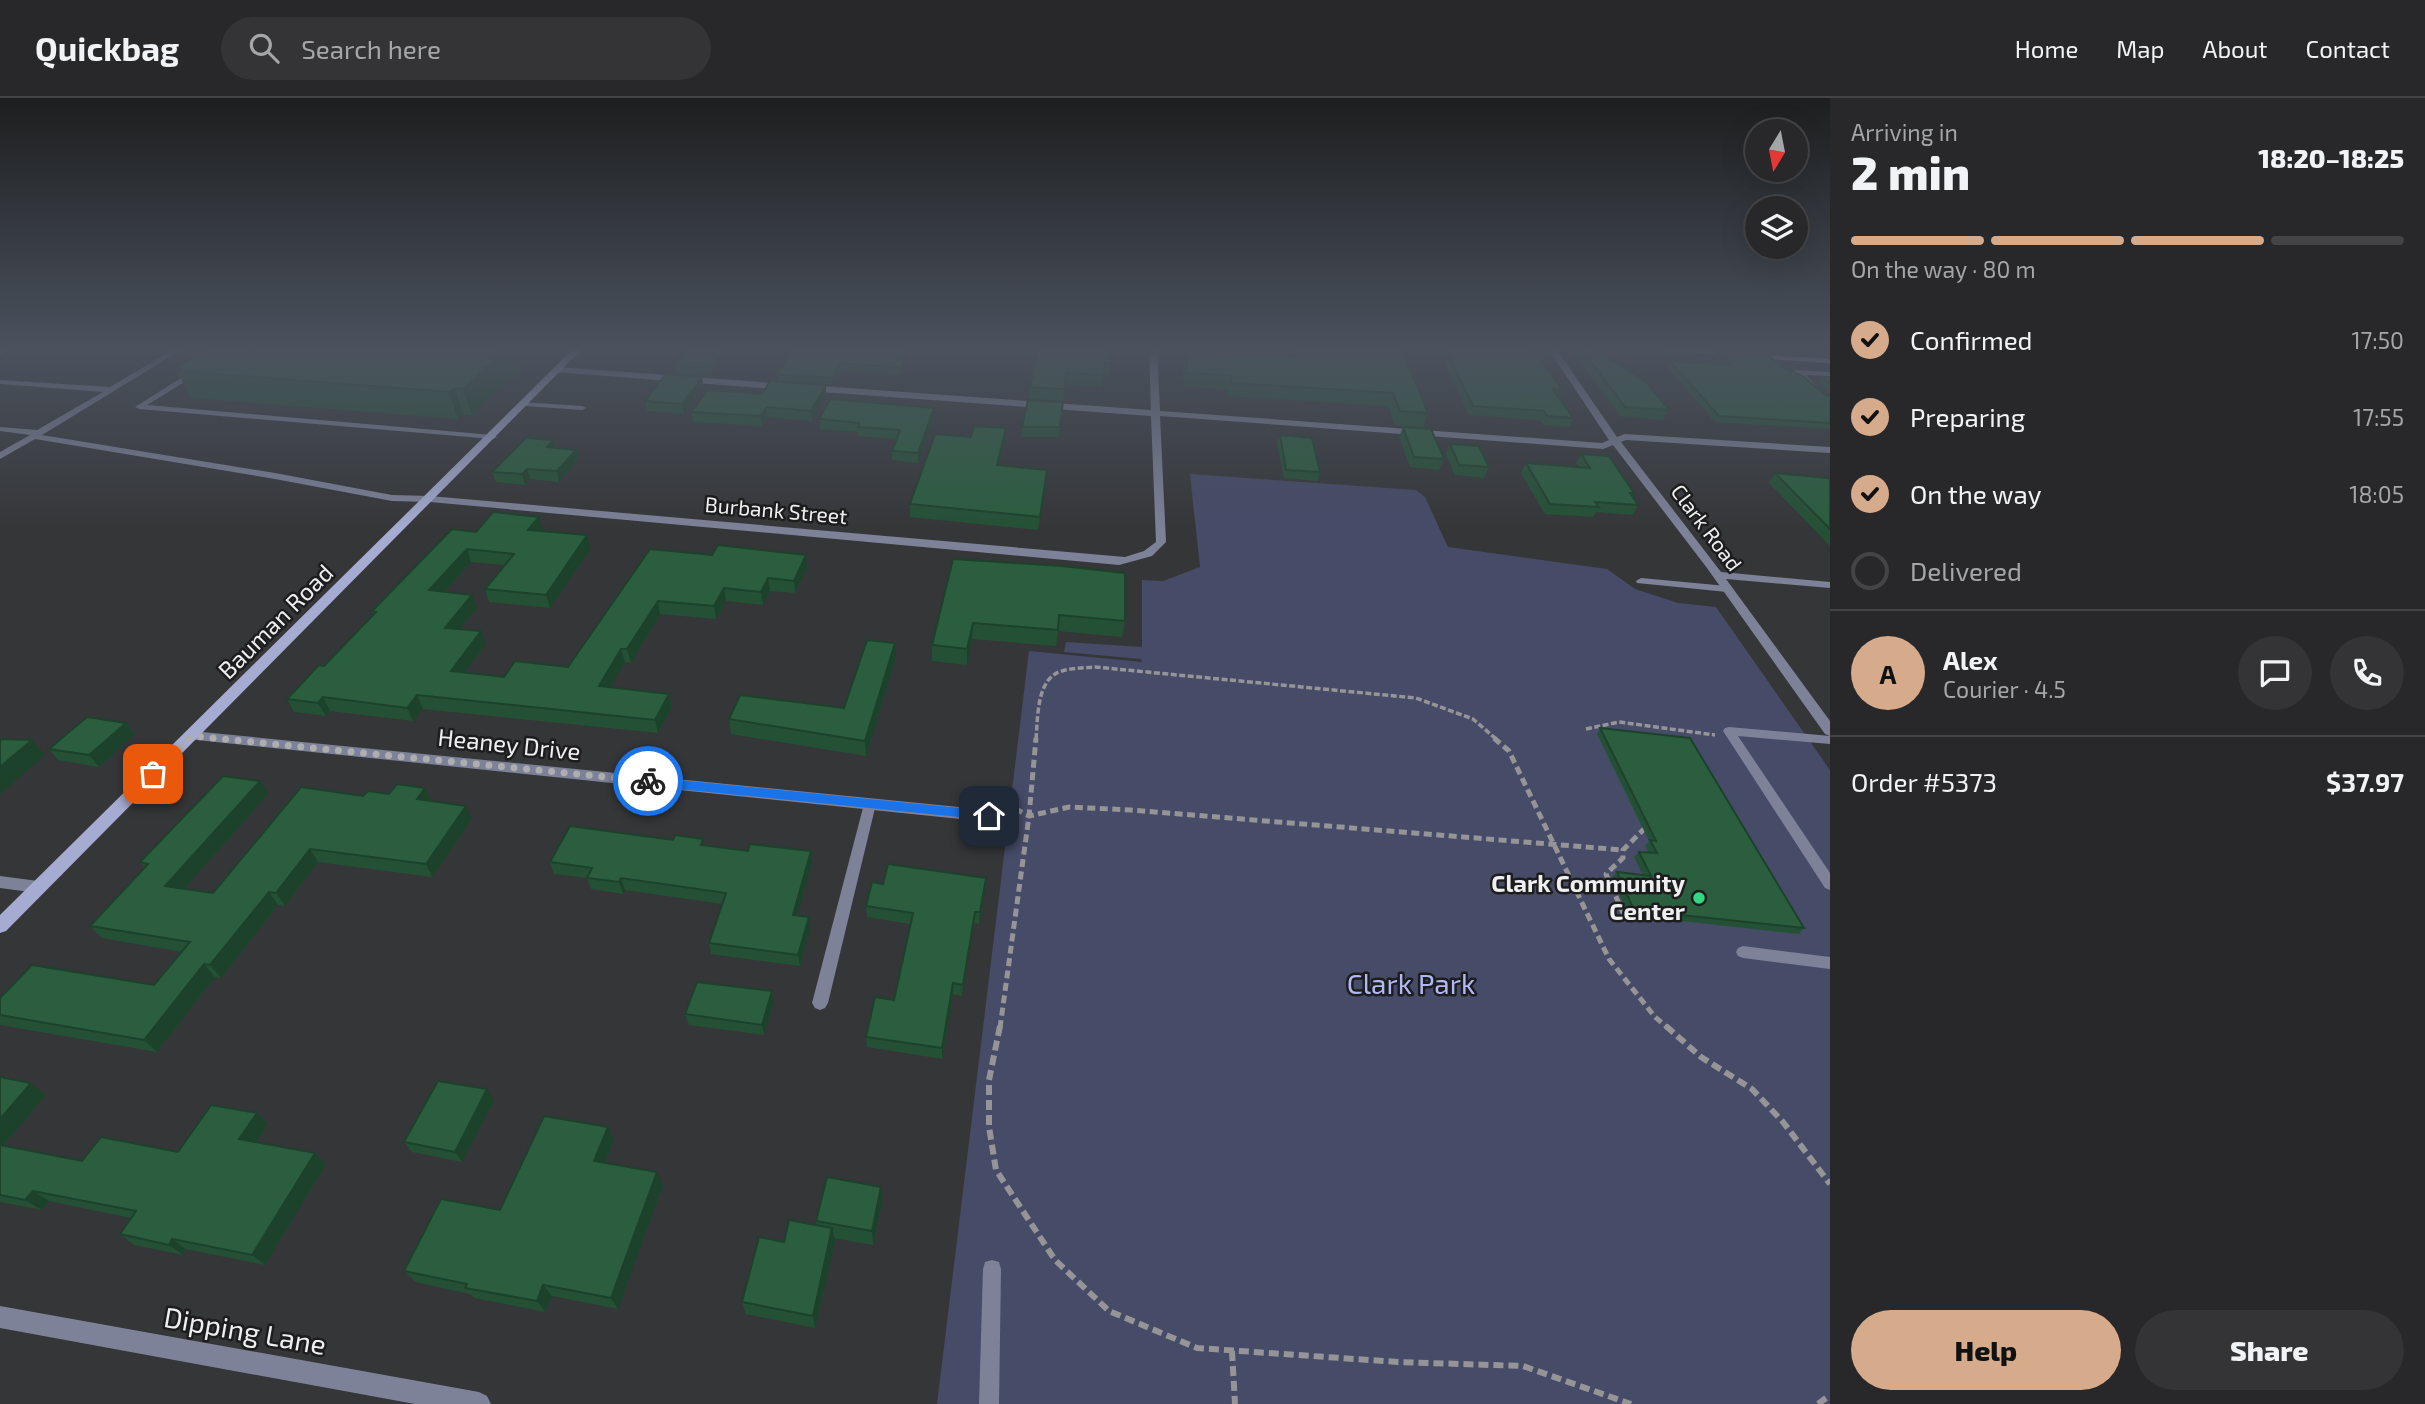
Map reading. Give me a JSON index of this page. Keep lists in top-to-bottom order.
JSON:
{
  "streets": {
    "street": [
      "Burbank Street",
      "Clark Road",
      "Bauman Road",
      "Heaney Drive",
      "Dipping Lane"
    ]
  },
  "crossings": [
    ["Burbank Street", "Bauman Road"],
    ["Bauman Road", "Heaney Drive"]
  ],
  "parks": ["Clark Park"],
  "places": ["Clark Community Center"],
  "north": "bottom",
  "page": {
    "header": "Quickbag",
    "search": "Search here",
    "nav": [
      "Home",
      "Map",
      "About",
      "Contact"
    ],
    "heading": ["2 min", "Arriving in", "18:20–18:25"],
    "panel": [
      "Alex",
      "Courier · 4.5",
      "Order #5373",
      "$37.97"
    ],
    "bar": "On the way · 80 m",
    "list": [
      ["Confirmed", "17:50"],
      ["Preparing", "17:55"],
      ["On the way", "18:05"],
      "Delivered"
    ],
    "round": "A",
    "buttons": ["Help", "Share"]
  }
}
